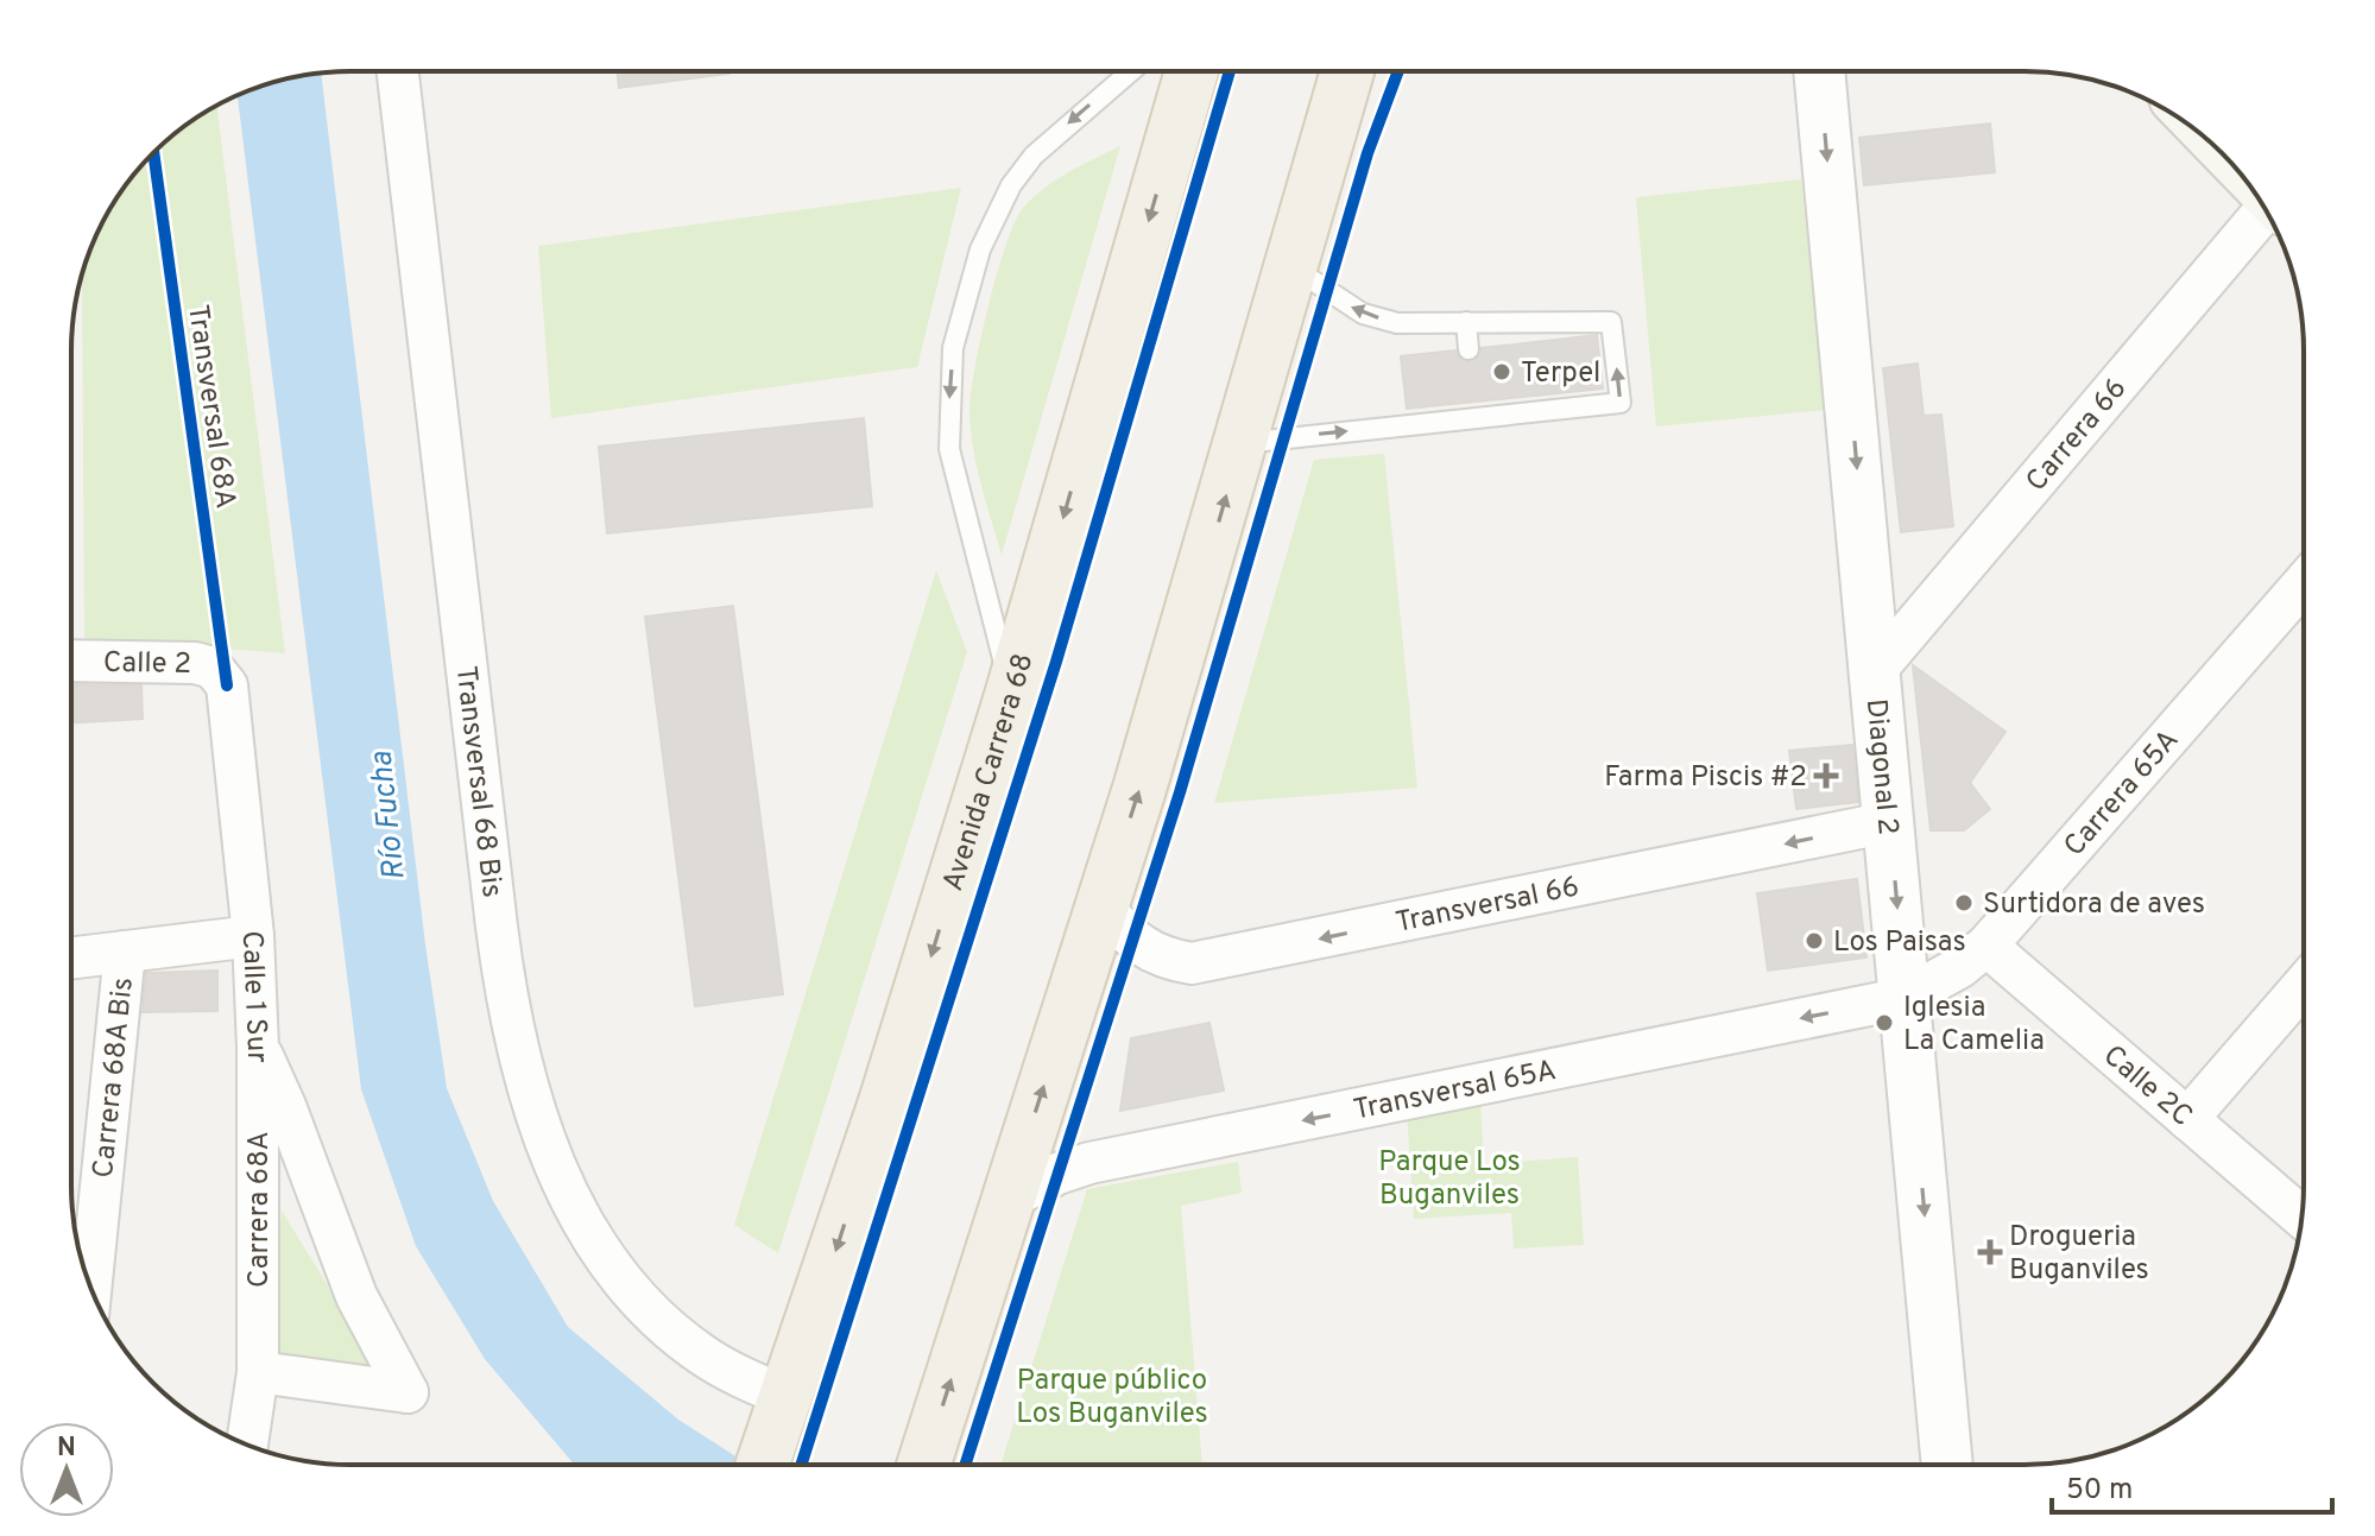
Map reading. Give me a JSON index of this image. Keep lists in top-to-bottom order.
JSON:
{
  "streets": {
    "main road": ["Avenida Carrera 68"],
    "street": [
      "Carrera 66",
      "Calle 2",
      "Diagonal 2",
      "Transversal 68 Bis",
      "Carrera 65A",
      "Transversal 66",
      "Calle 1 Sur",
      "Carrera 68A Bis",
      "Calle 2C",
      "Transversal 65A",
      "Carrera 68A"
    ],
    "cycle path": ["Transversal 68A"]
  },
  "crossings": [
    ["Carrera 66", "Diagonal 2"],
    ["Calle 2", "Calle 1 Sur"],
    ["Diagonal 2", "Carrera 65A"],
    ["Diagonal 2", "Transversal 66"],
    ["Diagonal 2", "Transversal 65A"],
    ["Avenida Carrera 68", "Transversal 68 Bis"],
    ["Carrera 65A", "Calle 2C"],
    ["Carrera 65A", "Transversal 65A"],
    ["Calle 1 Sur", "Carrera 68A"]
  ],
  "one_way": ["Diagonal 2", "Transversal 66", "Transversal 65A"],
  "water": ["Río Fucha"],
  "parks": ["Parque Los Buganviles", "Parque público Los Buganviles"],
  "places": {
    "other": [
      "Terpel",
      "Surtidora de aves",
      "Los Paisas",
      "Iglesia La Camelia"
    ],
    "health": ["Farma Piscis #2", "Drogueria Buganviles"]
  },
  "scale_bar": "50 m",
  "north": "top"
}
